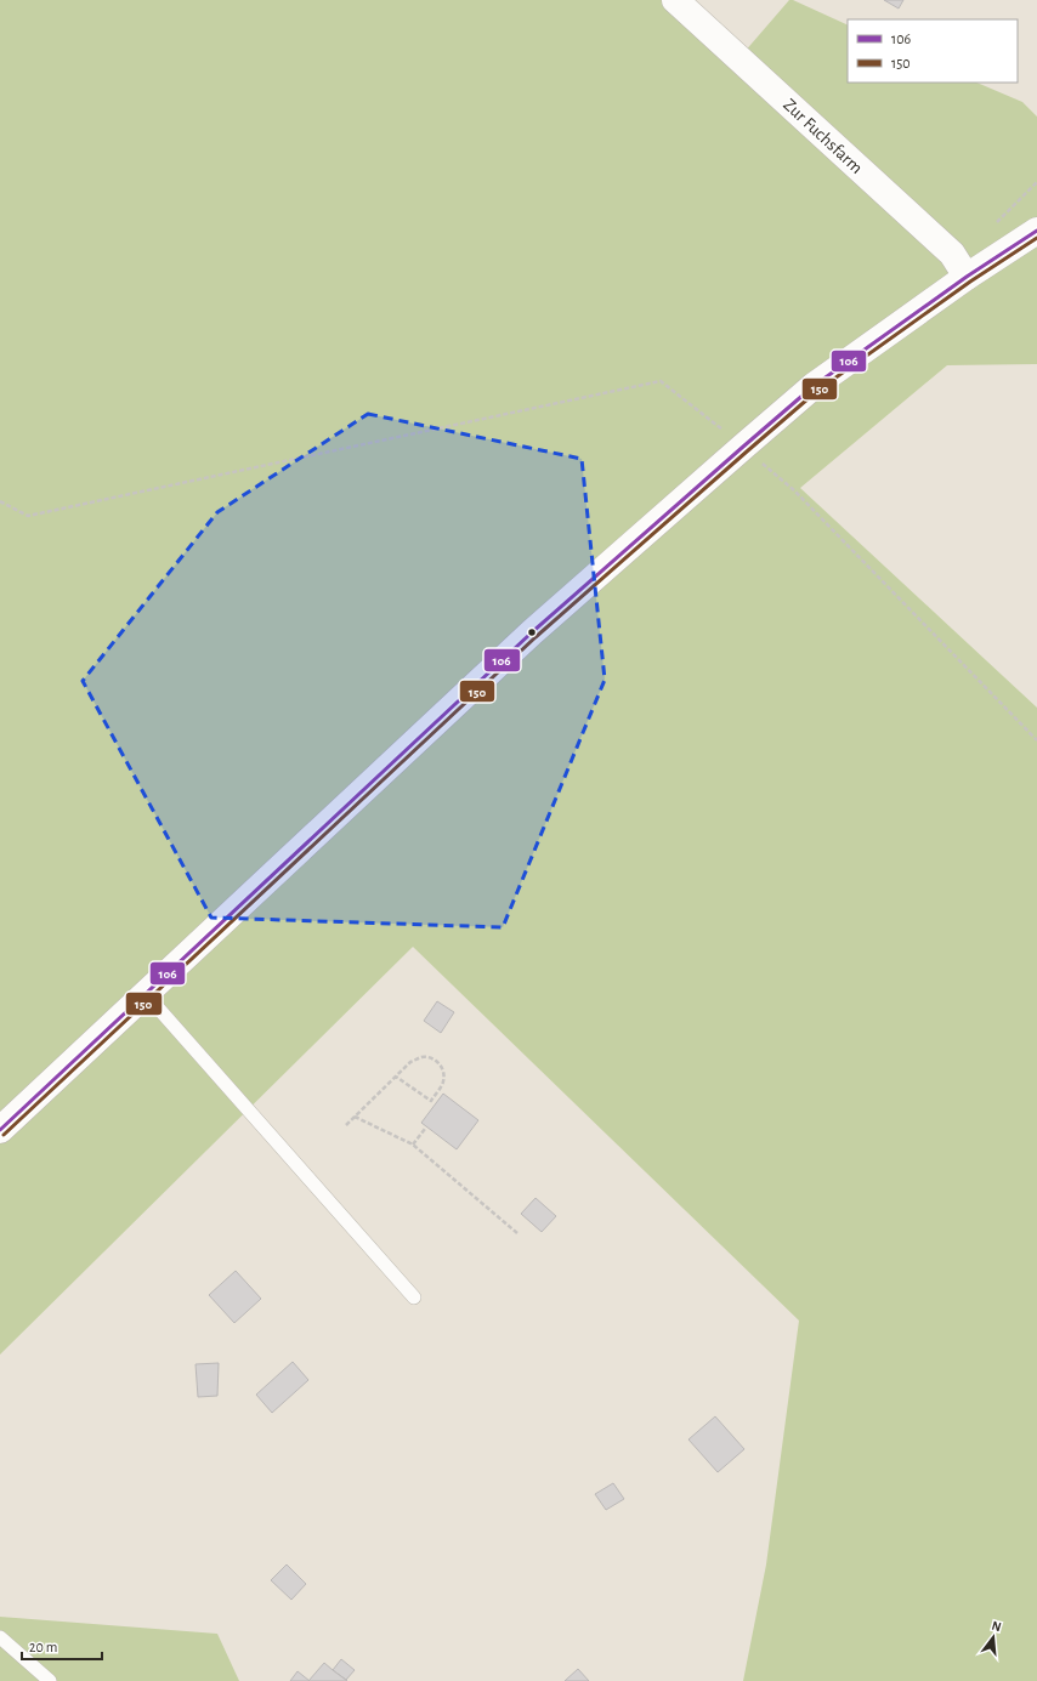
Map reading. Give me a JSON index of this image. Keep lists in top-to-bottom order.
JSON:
{
  "streets": {
    "main road": ["Zur Fuchsfarm"]
  },
  "lines": ["transit line 106", "transit line 150"],
  "legend": ["106", "150"],
  "scale_bar": "20 m",
  "north": "top"
}
